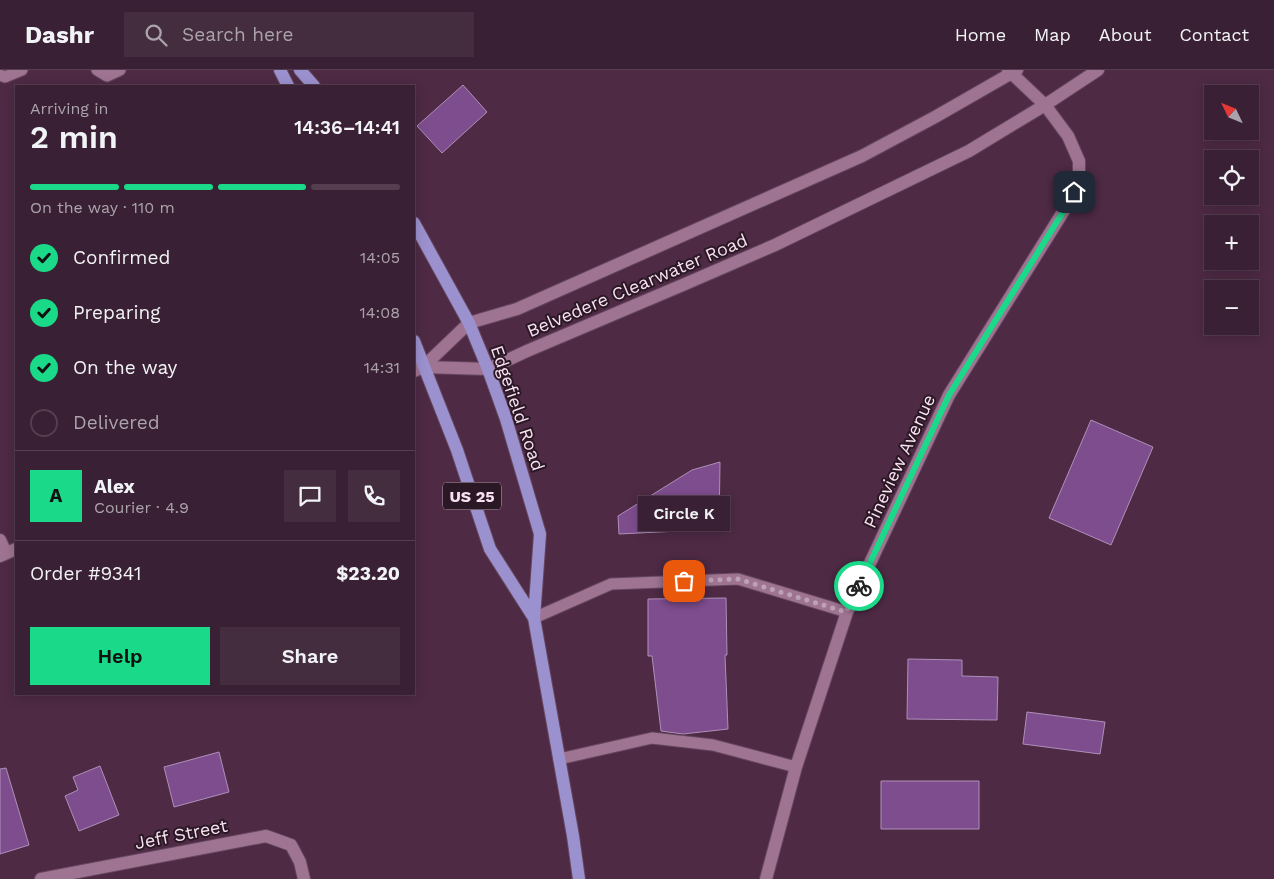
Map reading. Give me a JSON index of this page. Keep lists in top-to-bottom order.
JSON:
{
  "streets": {
    "main road": [
      "Belvedere Clearwater Road",
      "Edgefield Road",
      "Pineview Avenue",
      "US 25",
      "Jeff Street"
    ]
  },
  "crossings": [
    ["Belvedere Clearwater Road", "Edgefield Road"],
    ["Belvedere Clearwater Road", "Pineview Avenue"]
  ],
  "places": ["Circle K"],
  "north": "top left",
  "page": {
    "header": "Dashr",
    "search": "Search here",
    "nav": [
      "Home",
      "Map",
      "About",
      "Contact"
    ],
    "map_buttons": ["+", "−"],
    "heading": ["2 min", "Arriving in", "14:36–14:41"],
    "panel": [
      "Alex",
      "Courier · 4.9",
      "Order #9341",
      "$23.20"
    ],
    "bar": "On the way · 110 m",
    "list": [
      ["Confirmed", "14:05"],
      ["Preparing", "14:08"],
      ["On the way", "14:31"],
      "Delivered"
    ],
    "round": "A",
    "bubble": "Circle K",
    "buttons": ["Help", "Share"]
  }
}
